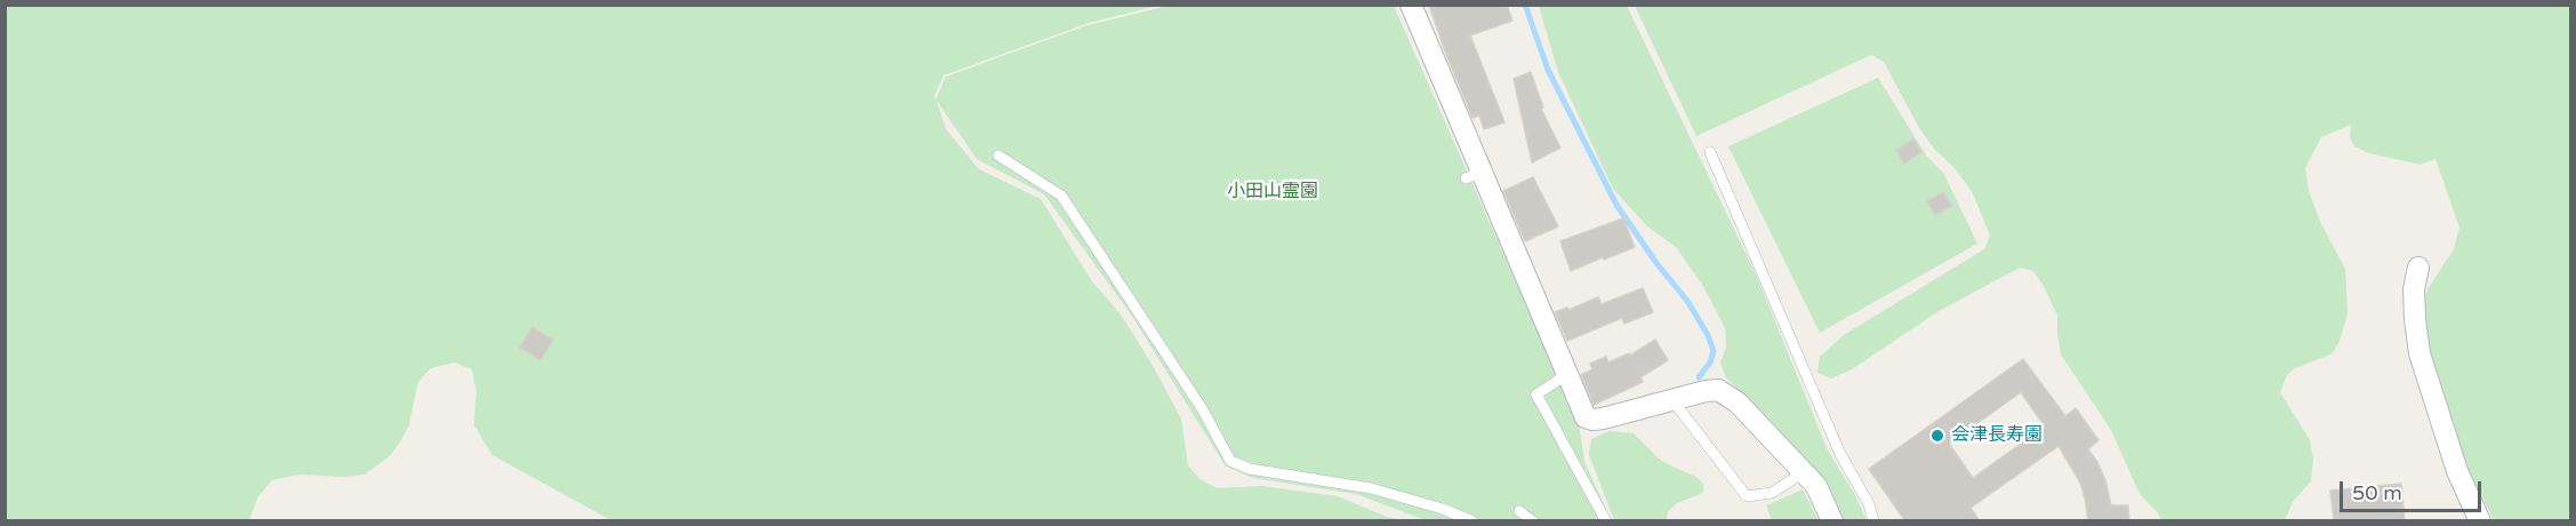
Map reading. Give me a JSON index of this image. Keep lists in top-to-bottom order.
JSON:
{
  "parks": ["小田山霊園"],
  "places": ["会津長寿園"],
  "scale_bar": "50 m"
}
